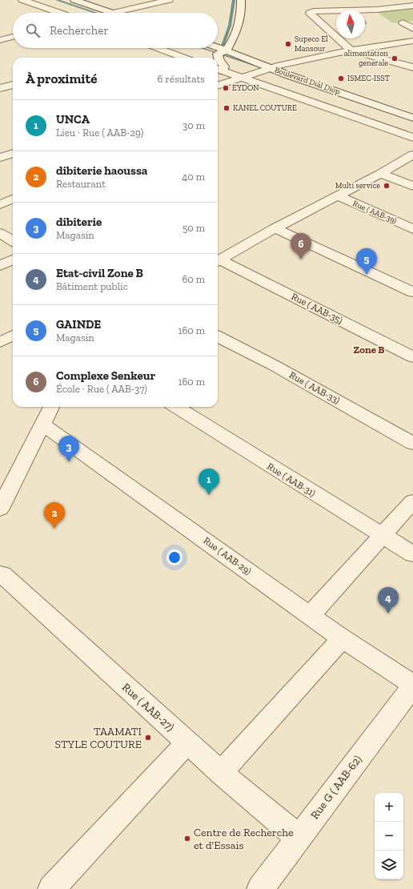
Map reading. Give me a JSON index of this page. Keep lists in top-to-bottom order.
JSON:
{
  "streets": {
    "street": [
      "Boulevard Dial Diop",
      "Rue ( AAB-39)",
      "Rue ( AAB-35)",
      "Rue ( AAB-33)",
      "Rue ( AAB-31)",
      "Rue ( AAB-29)",
      "Rue ( AAB-27)",
      "Rue G ( AAB-62)"
    ]
  },
  "crossings": [
    ["Rue ( AAB-29)", "Rue G ( AAB-62)"],
    ["Rue ( AAB-27)", "Rue G ( AAB-62)"]
  ],
  "districts": ["Zone B"],
  "places": [
    "Supeco El Mansour",
    "alimentation generale",
    "ISMEC-ISST",
    "EYDON",
    "KANEL COUTURE",
    "Multi service",
    "TAAMATI STYLE COUTURE",
    "Centre de Recherche et d'Essais"
  ],
  "north": "top",
  "page": {
    "search": "Rechercher",
    "heading": ["À proximité", "6 résultats"],
    "list": [
      {
        "mark": "1",
        "name": "UNCA",
        "note": "Lieu · Rue ( AAB-29)",
        "value": "30 m"
      },
      {
        "mark": "2",
        "name": "dibiterie haoussa",
        "note": "Restaurant",
        "value": "40 m"
      },
      {
        "mark": "3",
        "name": "dibiterie",
        "note": "Magasin",
        "value": "50 m"
      },
      {
        "mark": "4",
        "name": "Etat-civil Zone B",
        "note": "Bâtiment public",
        "value": "60 m"
      },
      {
        "mark": "5",
        "name": "GAINDE",
        "note": "Magasin",
        "value": "160 m"
      },
      {
        "mark": "6",
        "name": "Complexe Senkeur",
        "note": "École · Rue ( AAB-37)",
        "value": "160 m"
      }
    ],
    "pins": [
      "6",
      "5",
      "3",
      "1",
      "2",
      "4"
    ],
    "map_buttons": ["+", "−"]
  }
}
